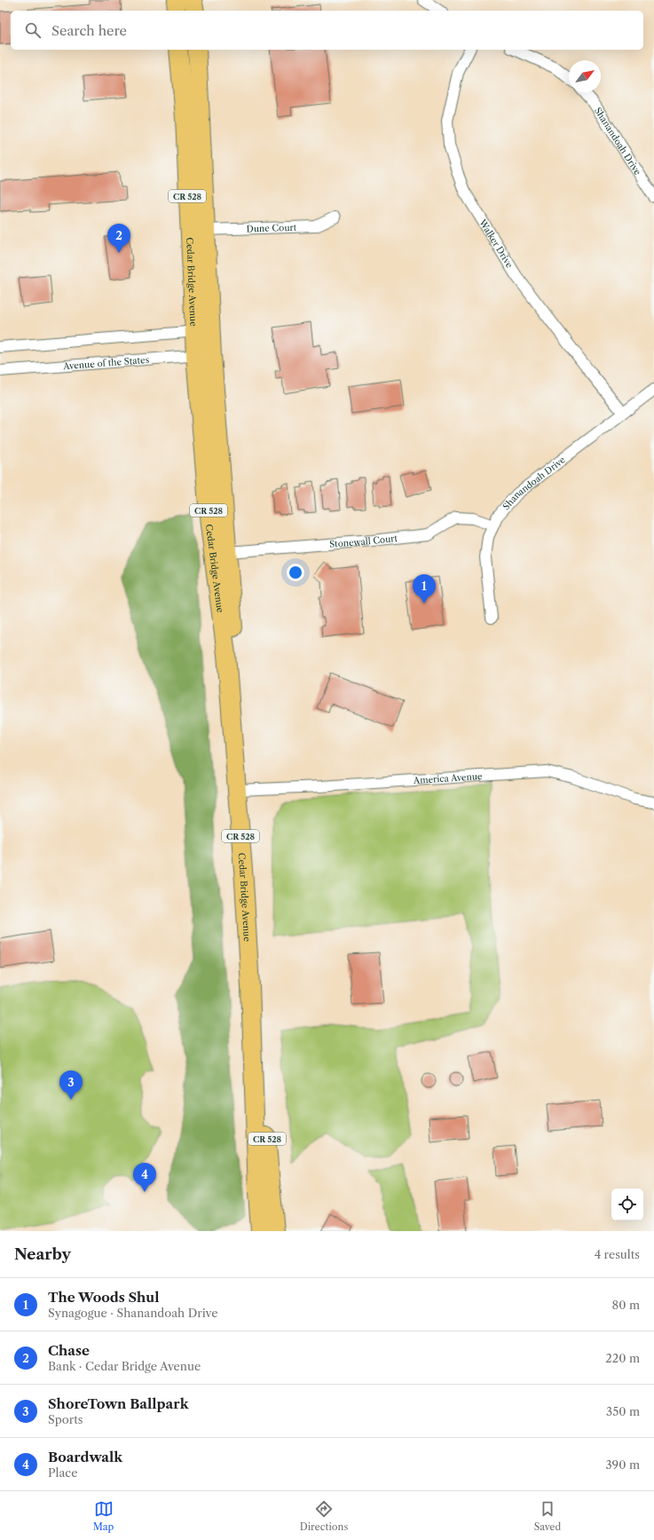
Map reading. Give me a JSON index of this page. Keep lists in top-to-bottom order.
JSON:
{
  "streets": {
    "main road": ["CR 528", "Cedar Bridge Avenue"],
    "street": [
      "Shanandoah Drive",
      "Dune Court",
      "Walker Drive",
      "Avenue of the States",
      "Stonewall Court",
      "America Avenue"
    ]
  },
  "crossings": [
    ["Shanandoah Drive", "Walker Drive"],
    ["Shanandoah Drive", "Stonewall Court"],
    ["Cedar Bridge Avenue", "Avenue of the States"],
    ["Cedar Bridge Avenue", "America Avenue"]
  ],
  "north": "top right",
  "page": {
    "search": "Search here",
    "pins": [
      "2",
      "1",
      "3",
      "4"
    ],
    "heading": ["Nearby", "4 results"],
    "list": [
      {
        "mark": "1",
        "name": "The Woods Shul",
        "note": "Synagogue · Shanandoah Drive",
        "value": "80 m"
      },
      {
        "mark": "2",
        "name": "Chase",
        "note": "Bank · Cedar Bridge Avenue",
        "value": "220 m"
      },
      {
        "mark": "3",
        "name": "ShoreTown Ballpark",
        "note": "Sports",
        "value": "350 m"
      },
      {
        "mark": "4",
        "name": "Boardwalk",
        "note": "Place",
        "value": "390 m"
      }
    ],
    "nav": ["Map", "Directions", "Saved"]
  }
}
